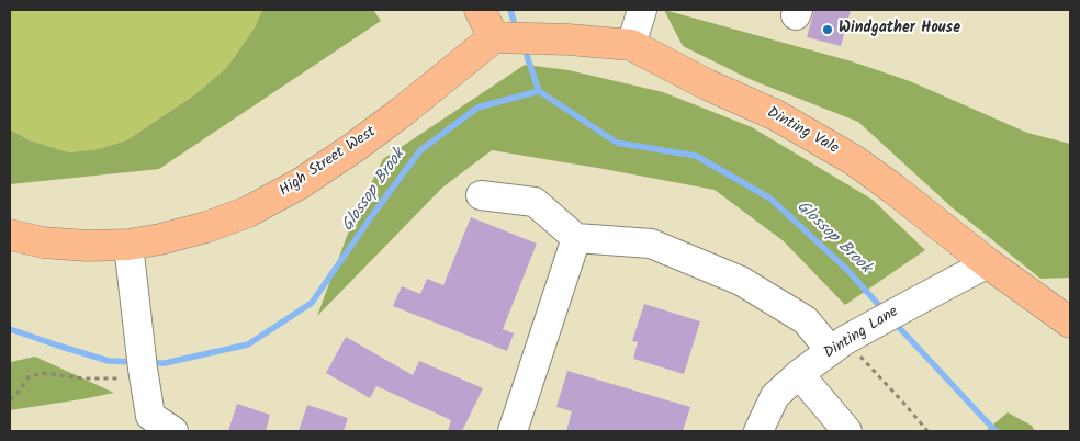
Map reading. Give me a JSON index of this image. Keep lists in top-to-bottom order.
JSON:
{
  "streets": {
    "main road": ["Dinting Vale", "High Street West"],
    "street": ["Dinting Lane"]
  },
  "crossings": [
    ["Dinting Vale", "High Street West"],
    ["Dinting Vale", "Dinting Lane"]
  ],
  "water": ["Glossop Brook"],
  "places": ["Windgather House"]
}
